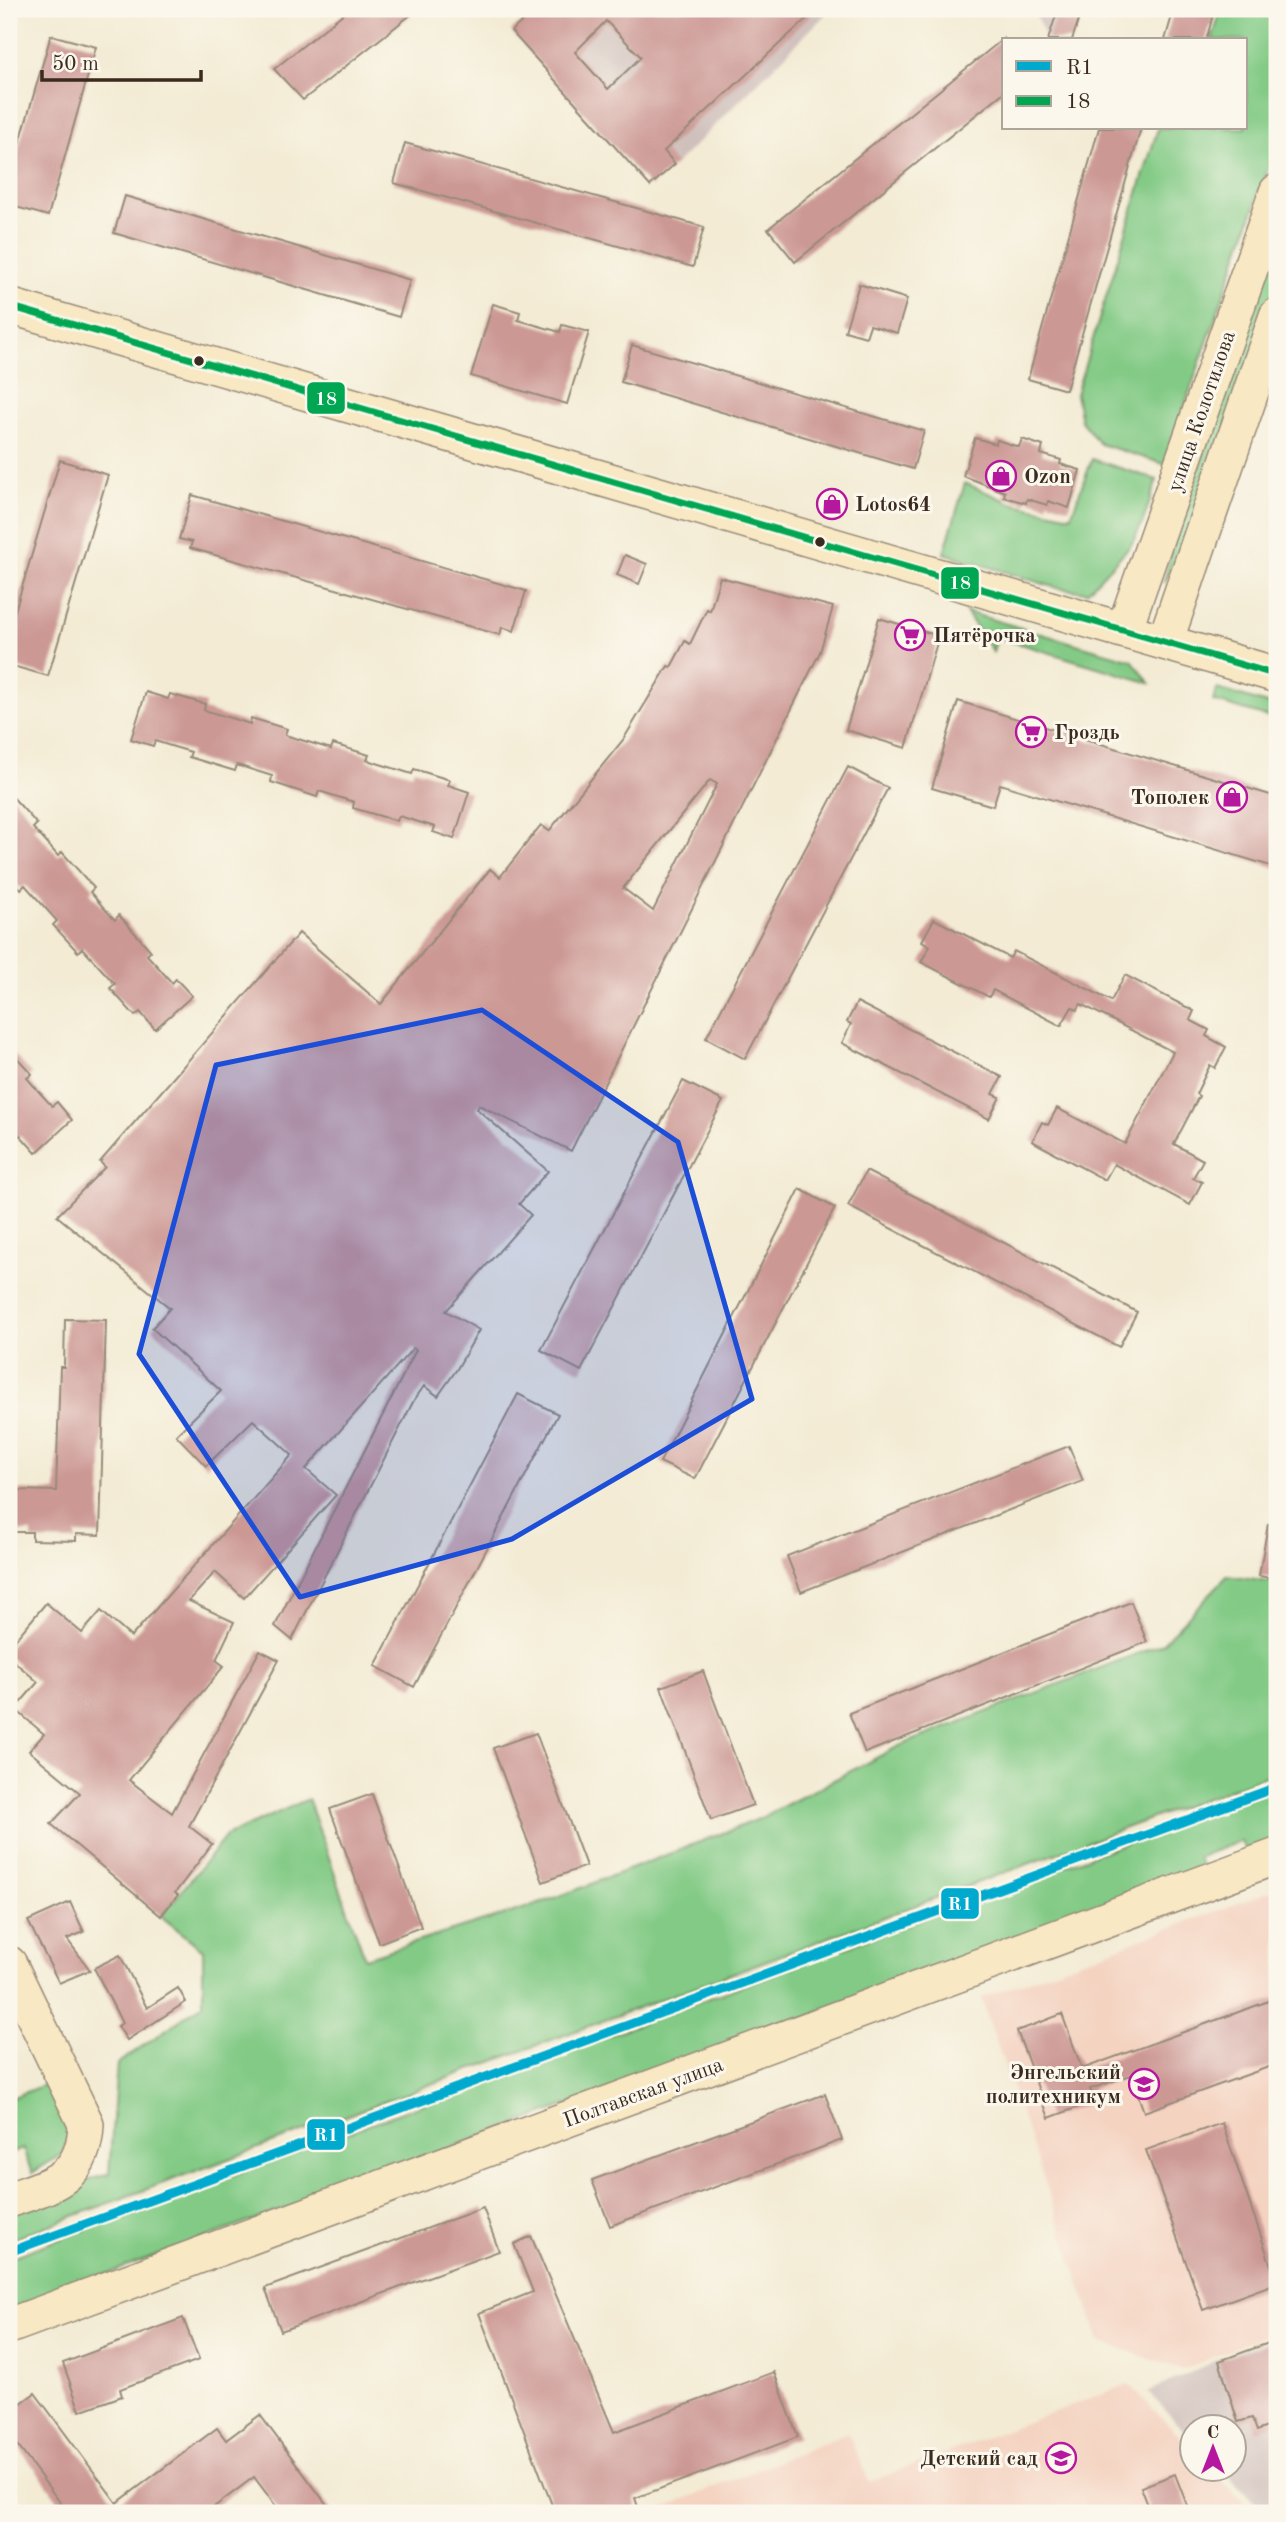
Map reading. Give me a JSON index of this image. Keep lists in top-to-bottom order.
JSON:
{
  "streets": {
    "main road": ["улица Колотилова", "Полтавская улица"]
  },
  "places": {
    "shop": ["Ozon", "Lotos64", "Тополек"],
    "supermarket": ["Пятёрочка", "Гроздь"],
    "school or university": ["Энгельский политехникум", "Детский сад"]
  },
  "lines": ["transit line 18", "transit line R1"],
  "legend": ["R1", "18"],
  "scale_bar": "50 m",
  "north": "top"
}
